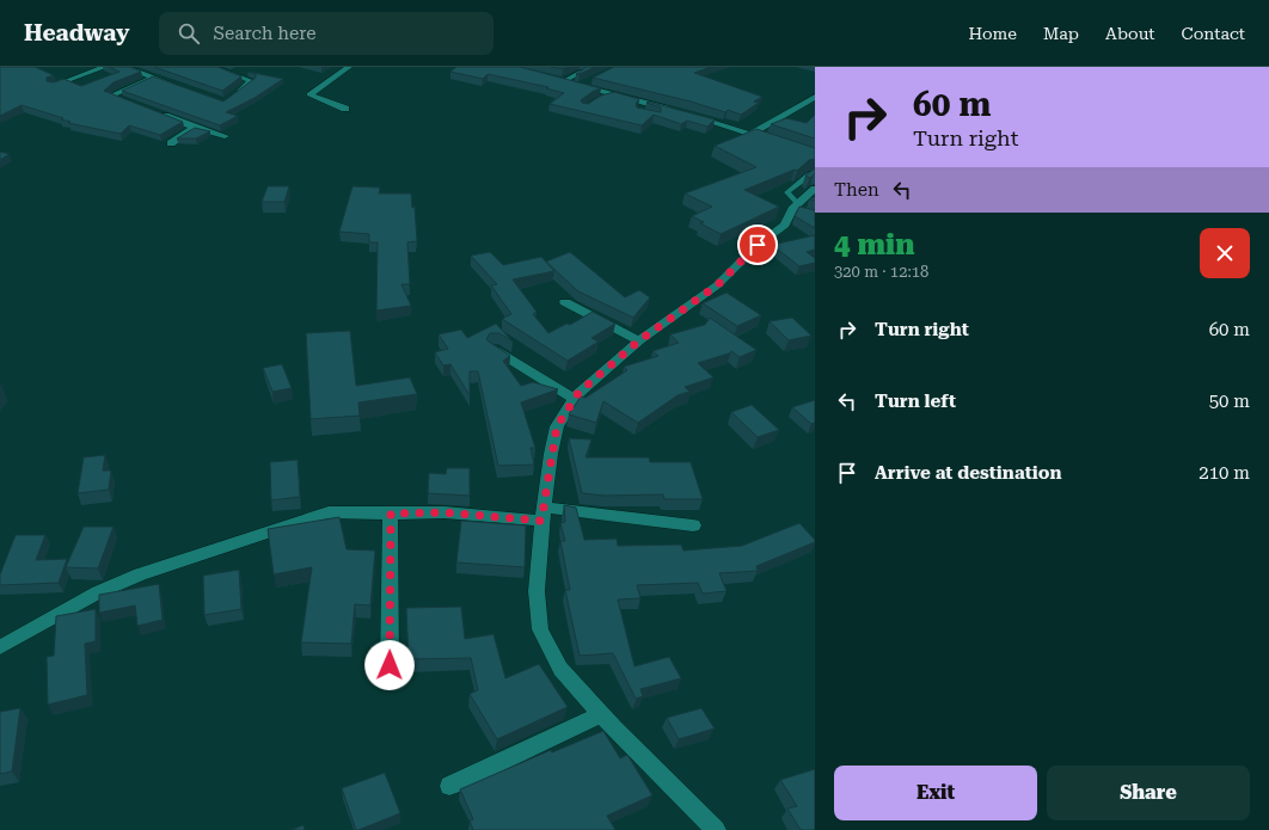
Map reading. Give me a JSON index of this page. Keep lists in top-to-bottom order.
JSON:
{
  "page": {
    "header": "Headway",
    "search": "Search here",
    "nav": [
      "Home",
      "Map",
      "About",
      "Contact"
    ],
    "turn": ["60 m", "Turn right"],
    "then": "Then",
    "heading": ["4 min", "320 m · 12:18"],
    "list": [
      {
        "name": "Turn right",
        "value": "60 m"
      },
      {
        "name": "Turn left",
        "value": "50 m"
      },
      {
        "name": "Arrive at destination",
        "value": "210 m"
      }
    ],
    "buttons": ["Exit", "Share"]
  }
}
